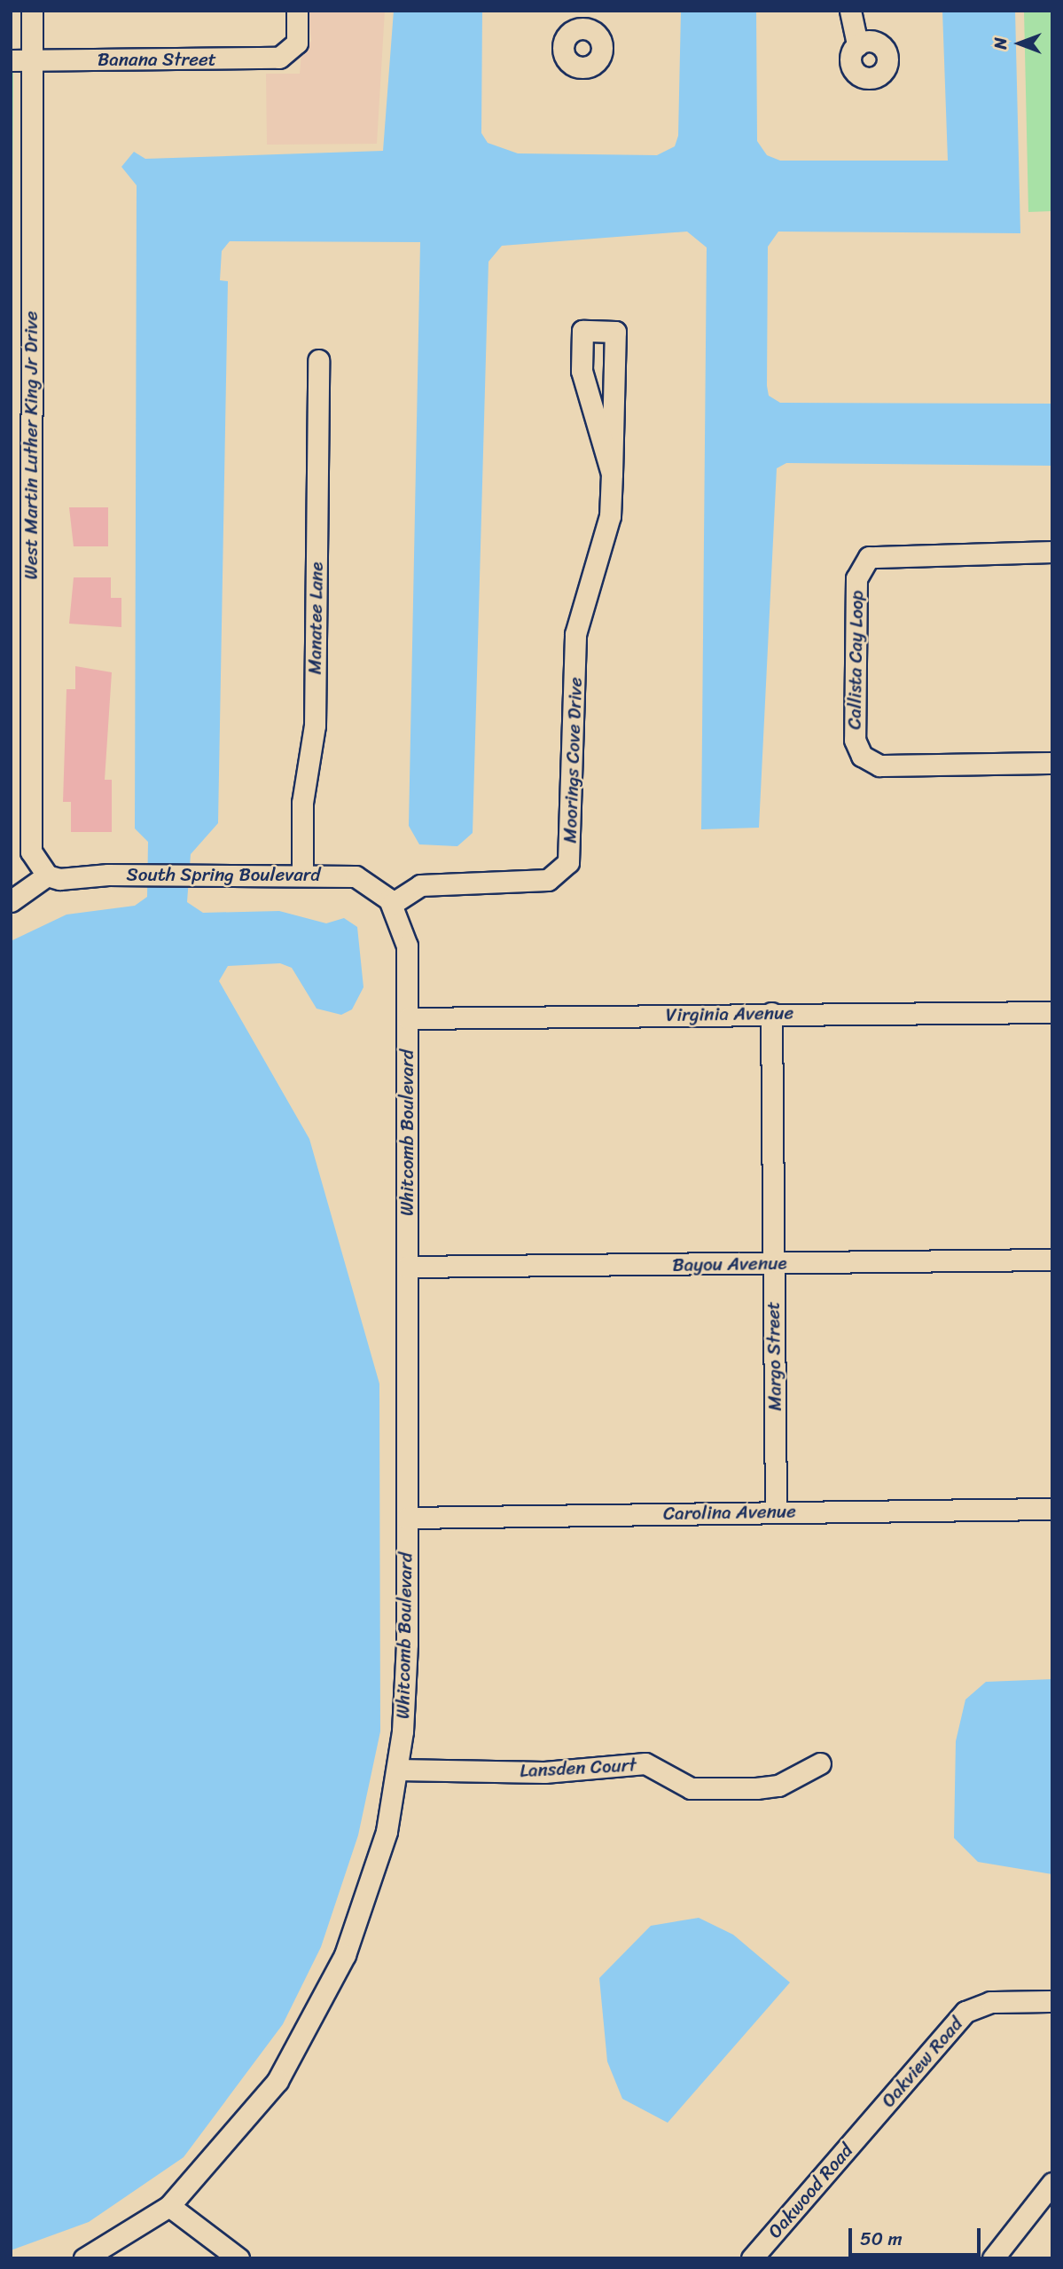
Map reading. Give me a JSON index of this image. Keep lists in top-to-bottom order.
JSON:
{
  "streets": {
    "street": [
      "Banana Street",
      "West Martin Luther King Jr Drive",
      "Manatee Lane",
      "Callista Cay Loop",
      "Moorings Cove Drive",
      "South Spring Boulevard",
      "Virginia Avenue",
      "Whitcomb Boulevard",
      "Bayou Avenue",
      "Margo Street",
      "Carolina Avenue",
      "Lansden Court",
      "Oakview Road",
      "Oakwood Road"
    ]
  },
  "crossings": [
    ["Banana Street", "West Martin Luther King Jr Drive"],
    ["West Martin Luther King Jr Drive", "South Spring Boulevard"],
    ["Manatee Lane", "South Spring Boulevard"],
    ["Moorings Cove Drive", "South Spring Boulevard"],
    ["Moorings Cove Drive", "Whitcomb Boulevard"],
    ["South Spring Boulevard", "Whitcomb Boulevard"],
    ["Virginia Avenue", "Whitcomb Boulevard"],
    ["Virginia Avenue", "Margo Street"],
    ["Whitcomb Boulevard", "Bayou Avenue"],
    ["Whitcomb Boulevard", "Carolina Avenue"],
    ["Whitcomb Boulevard", "Lansden Court"],
    ["Bayou Avenue", "Margo Street"],
    ["Margo Street", "Carolina Avenue"],
    ["Oakview Road", "Oakwood Road"]
  ],
  "scale_bar": "50 m",
  "north": "left"
}
